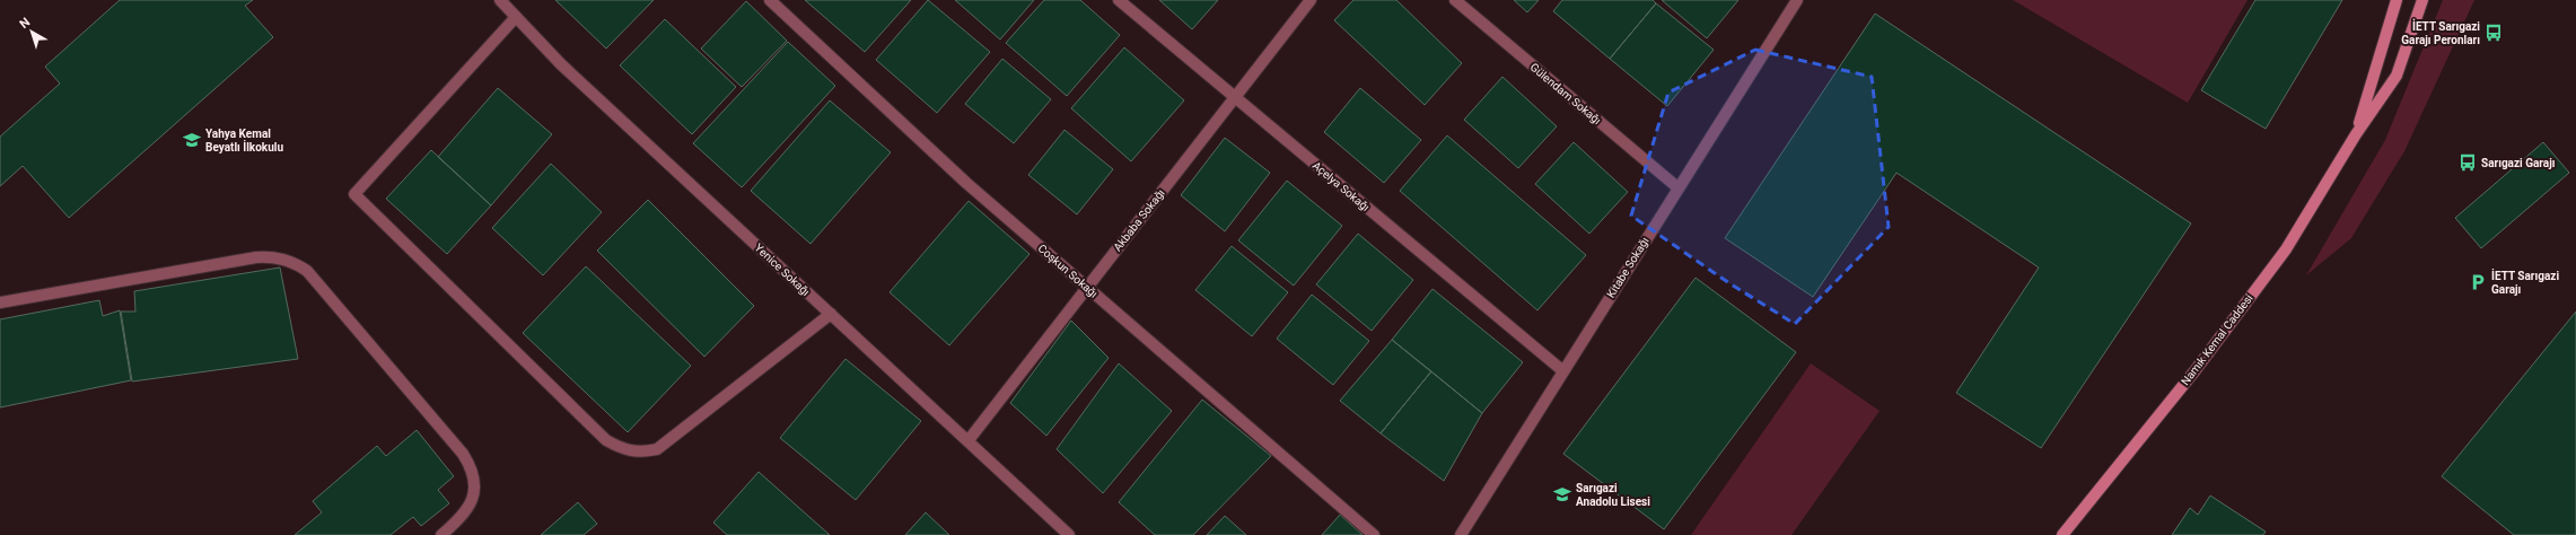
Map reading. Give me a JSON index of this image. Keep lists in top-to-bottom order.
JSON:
{
  "streets": {
    "main road": ["Namık Kemal Caddesi"],
    "street": [
      "Gülendam Sokağı",
      "Açelya Sokağı",
      "Akbaba Sokağı",
      "Kitabe Sokağı",
      "Yenice Sokağı",
      "Coşkun Sokağı"
    ]
  },
  "crossings": [
    ["Gülendam Sokağı", "Kitabe Sokağı"],
    ["Açelya Sokağı", "Akbaba Sokağı"],
    ["Açelya Sokağı", "Kitabe Sokağı"],
    ["Akbaba Sokağı", "Yenice Sokağı"],
    ["Akbaba Sokağı", "Coşkun Sokağı"]
  ],
  "places": {
    "bus stop": ["İETT Sarıgazi Garajı Peronları", "Sarıgazi Garajı"],
    "school or university": ["Yahya Kemal Beyatlı İlkokulu", "Sarıgazi Anadolu Lisesi"],
    "parking": ["İETT Sarıgazi Garajı"]
  },
  "north": "top left"
}
